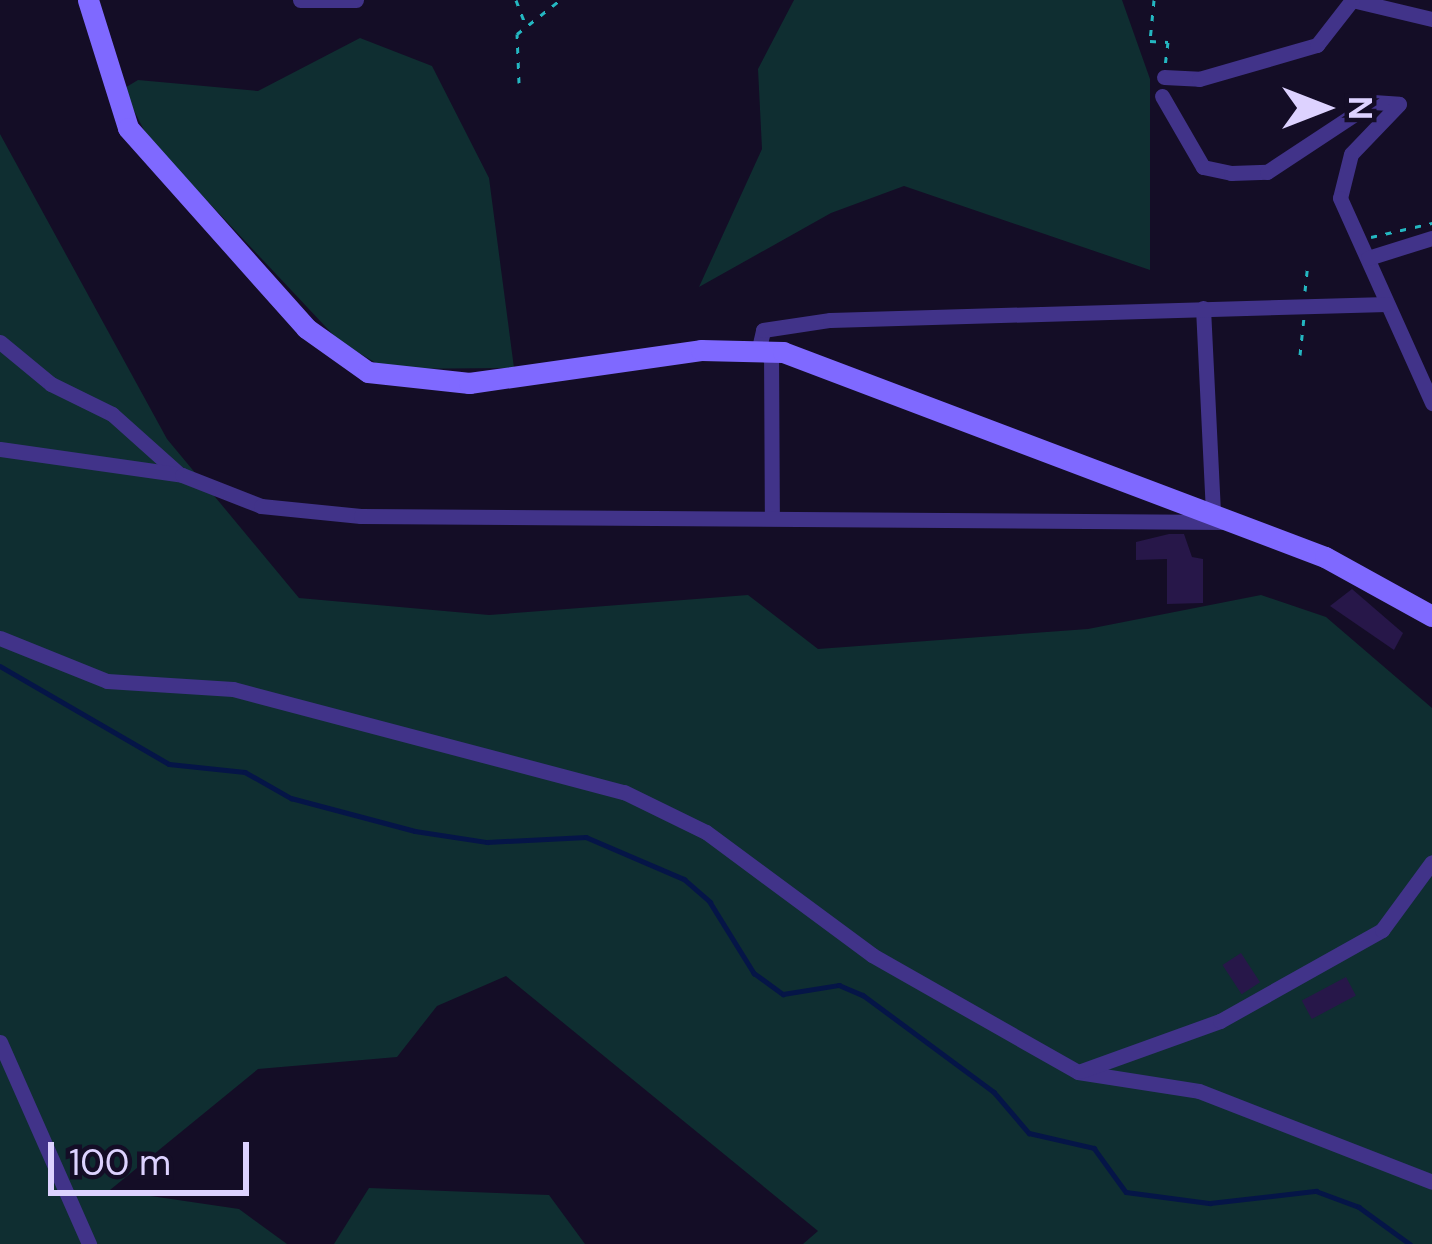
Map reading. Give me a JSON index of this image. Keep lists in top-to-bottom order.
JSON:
{
  "scale_bar": "100 m",
  "north": "right"
}
